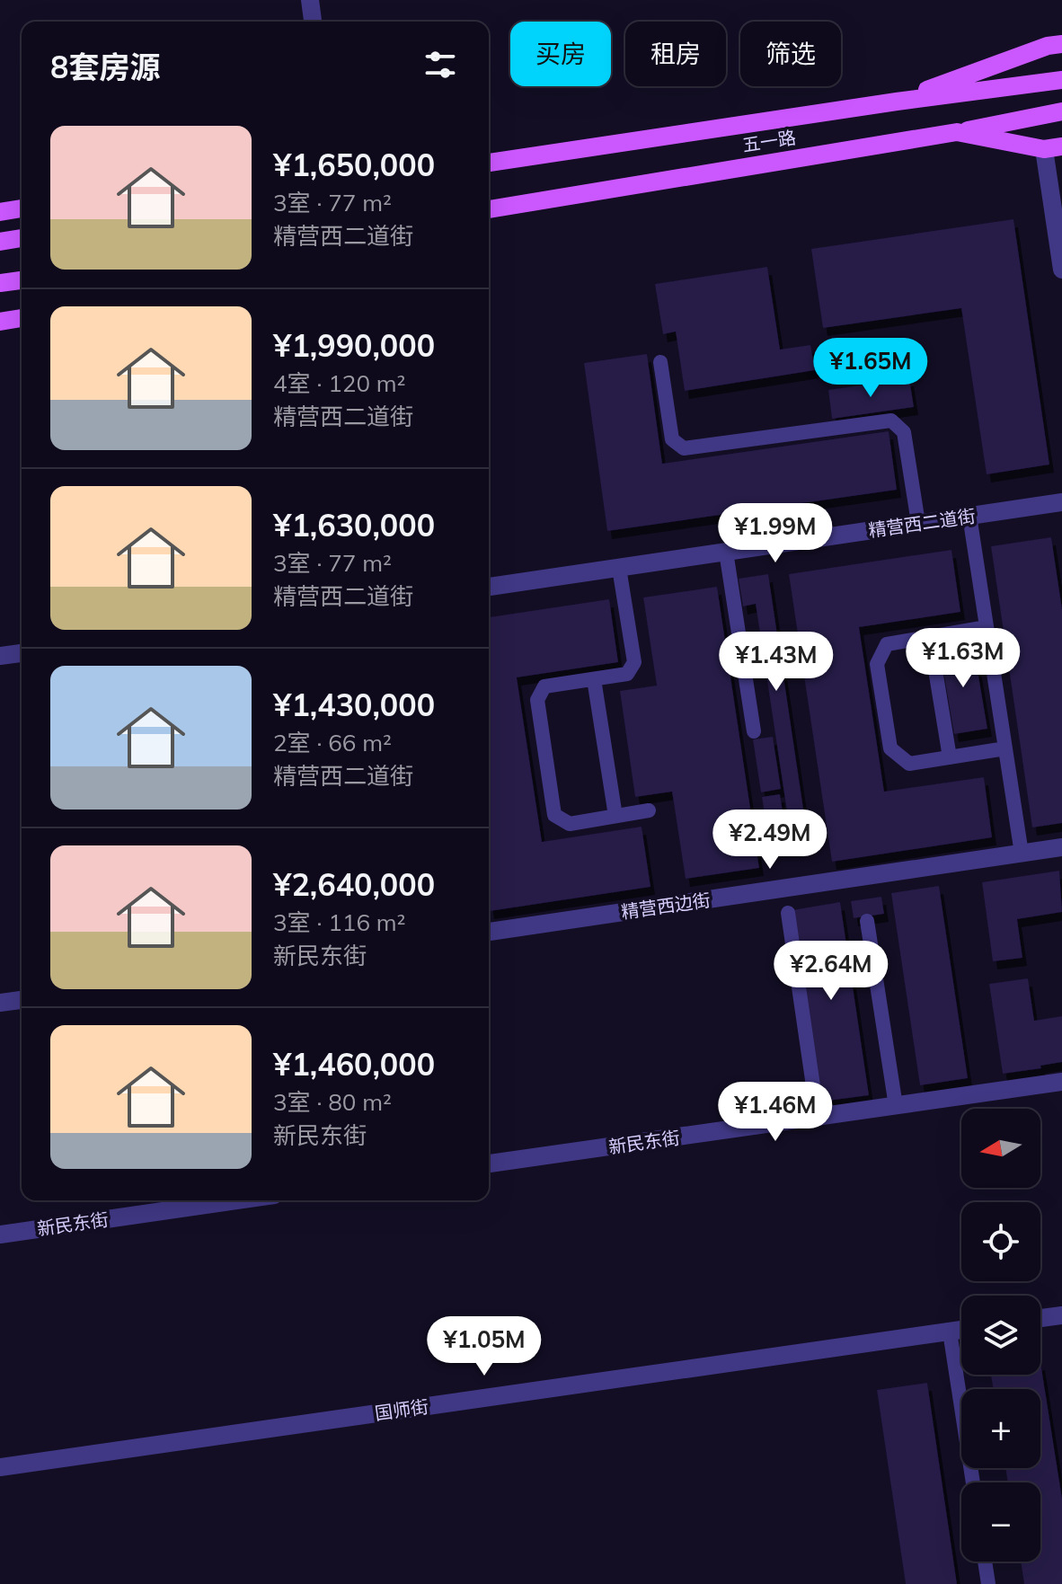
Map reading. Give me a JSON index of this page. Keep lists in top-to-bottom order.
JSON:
{
  "streets": {
    "main road": ["五一路"],
    "street": [
      "精营西二道街",
      "精营西边街",
      "新民东街",
      "国师街"
    ]
  },
  "north": "left",
  "page": {
    "chip": ["买房", "租房", "筛选"],
    "heading": "8套房源",
    "list": [
      {
        "name": "¥1,650,000",
        "note": "3室 · 77 m² · 精营西二道街"
      },
      {
        "name": "¥1,990,000",
        "note": "4室 · 120 m² · 精营西二道街"
      },
      {
        "name": "¥1,630,000",
        "note": "3室 · 77 m² · 精营西二道街"
      },
      {
        "name": "¥1,430,000",
        "note": "2室 · 66 m² · 精营西二道街"
      },
      {
        "name": "¥2,640,000",
        "note": "3室 · 116 m² · 新民东街"
      },
      {
        "name": "¥1,460,000",
        "note": "3室 · 80 m² · 新民东街"
      }
    ],
    "price": [
      "¥1.65M",
      "¥1.99M",
      "¥1.63M",
      "¥1.43M",
      "¥2.49M",
      "¥2.64M",
      "¥1.46M",
      "¥1.05M"
    ],
    "map_buttons": ["+", "−"]
  }
}
